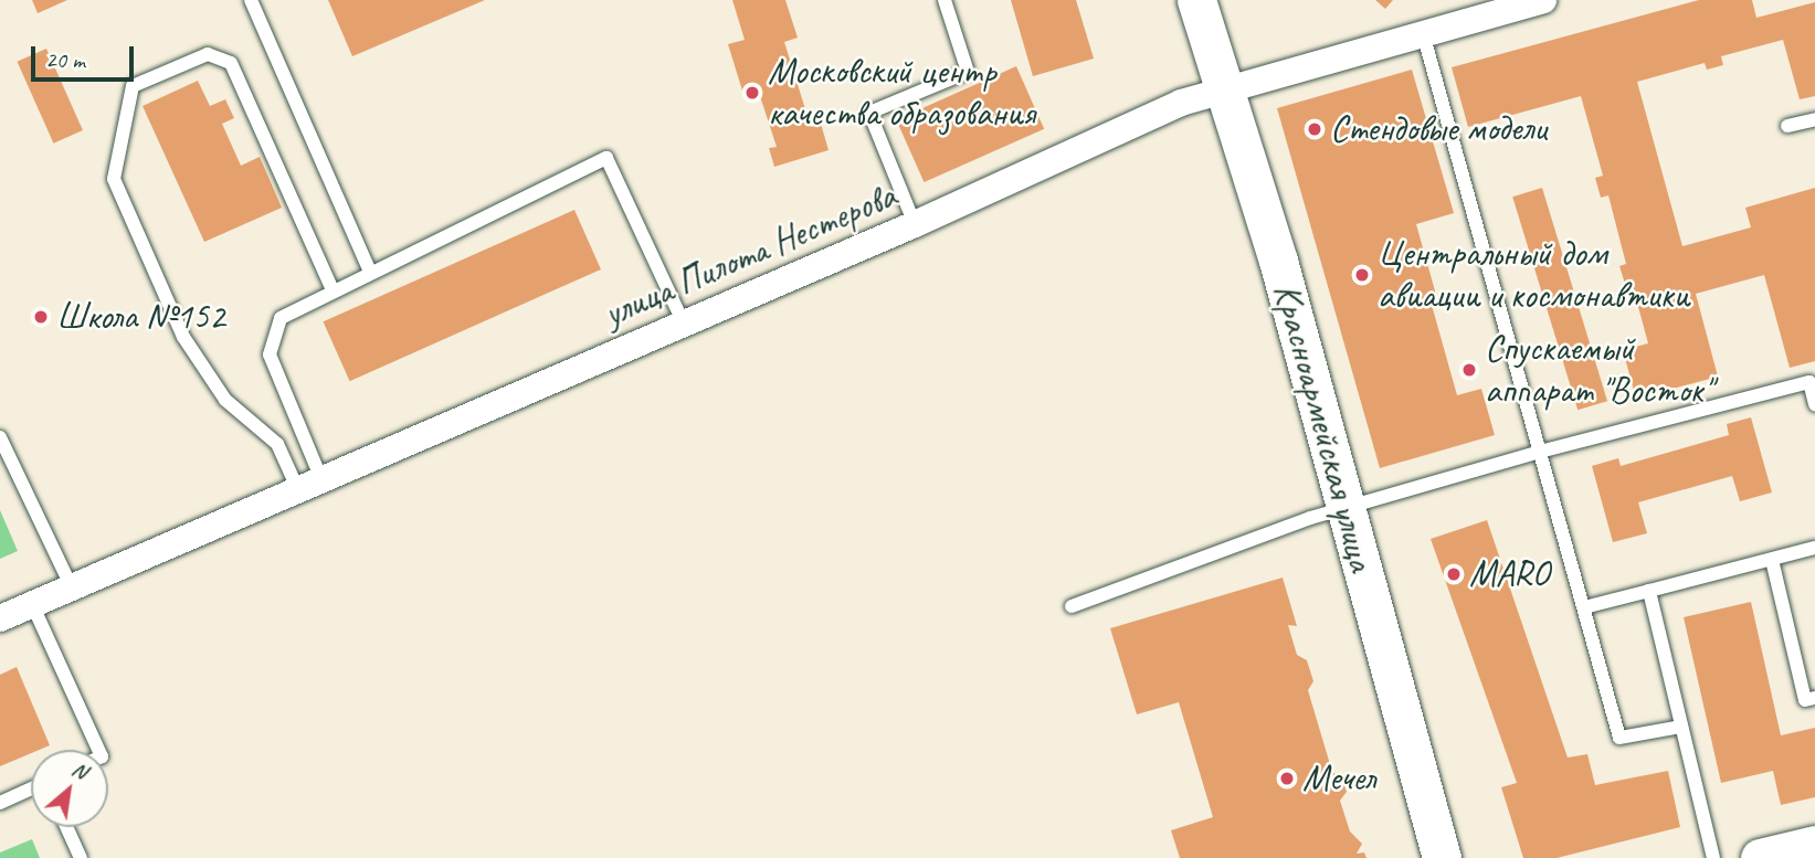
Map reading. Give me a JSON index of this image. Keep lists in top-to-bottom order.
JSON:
{
  "streets": {
    "street": ["улица Пилота Нестерова", "Красноармейская улица"]
  },
  "crossings": [
    ["улица Пилота Нестерова", "Красноармейская улица"]
  ],
  "places": [
    "Московский центр качества образования",
    "Стендовые модели",
    "Центральный дом авиации и космонавтики",
    "Школа №152",
    "Спускаемый аппарат \"Восток\"",
    "MARO",
    "Мечел"
  ],
  "scale_bar": "20 m",
  "north": "top right"
}
